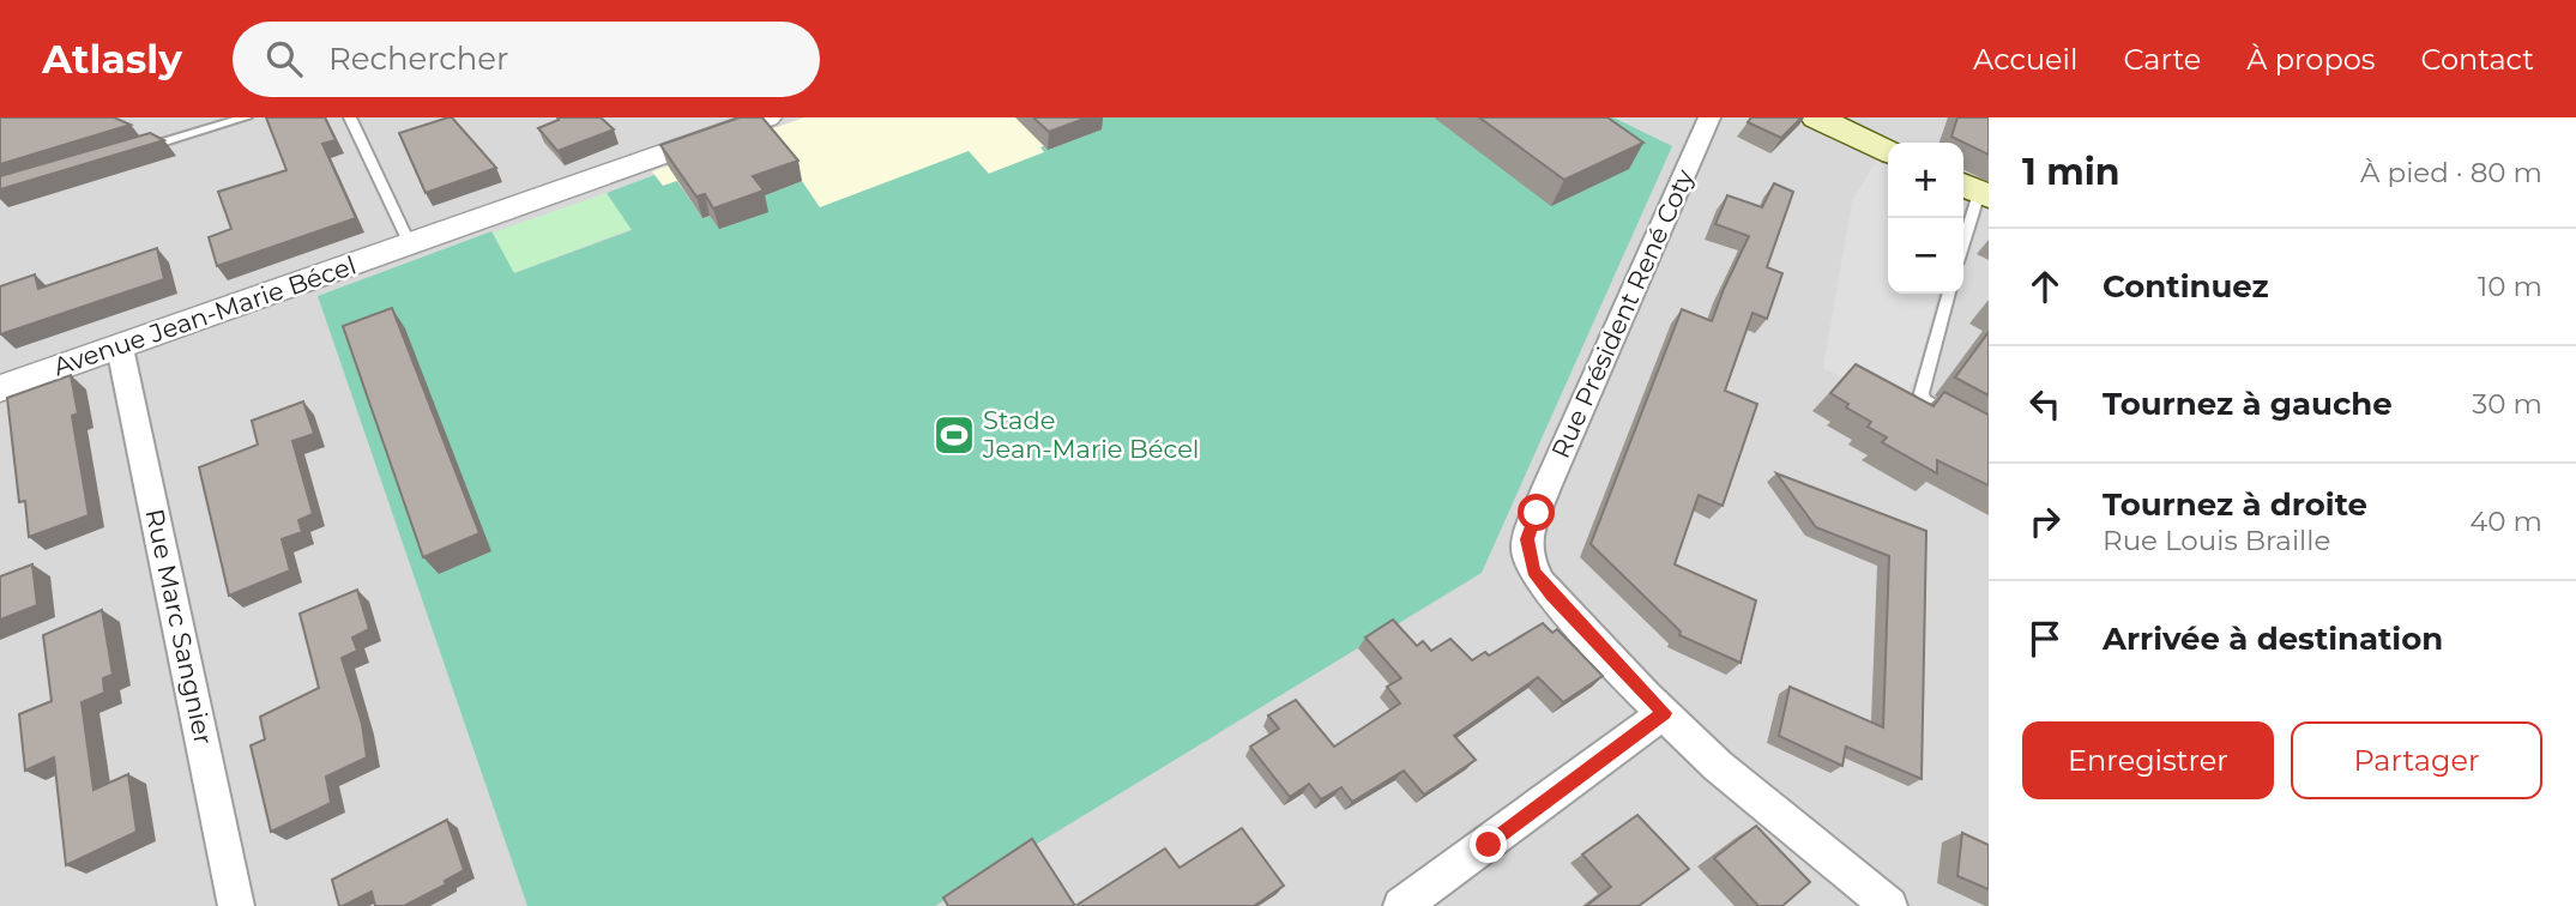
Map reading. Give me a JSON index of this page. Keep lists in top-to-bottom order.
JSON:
{
  "streets": {
    "street": ["Rue Président René Coty", "Avenue Jean-Marie Bécel", "Rue Marc Sangnier"]
  },
  "crossings": [
    ["Avenue Jean-Marie Bécel", "Rue Marc Sangnier"]
  ],
  "places": {
    "sports": ["Stade Jean-Marie Bécel"]
  },
  "page": {
    "header": "Atlasly",
    "search": "Rechercher",
    "nav": [
      "Accueil",
      "Carte",
      "À propos",
      "Contact"
    ],
    "heading": ["1 min", "À pied · 80 m"],
    "map_buttons": ["+", "−"],
    "list": [
      ["Continuez", "10 m"],
      ["Tournez à gauche", "30 m"],
      ["Tournez à droite", "Rue Louis Braille", "40 m"],
      "Arrivée à destination"
    ],
    "buttons": ["Enregistrer", "Partager"]
  }
}
